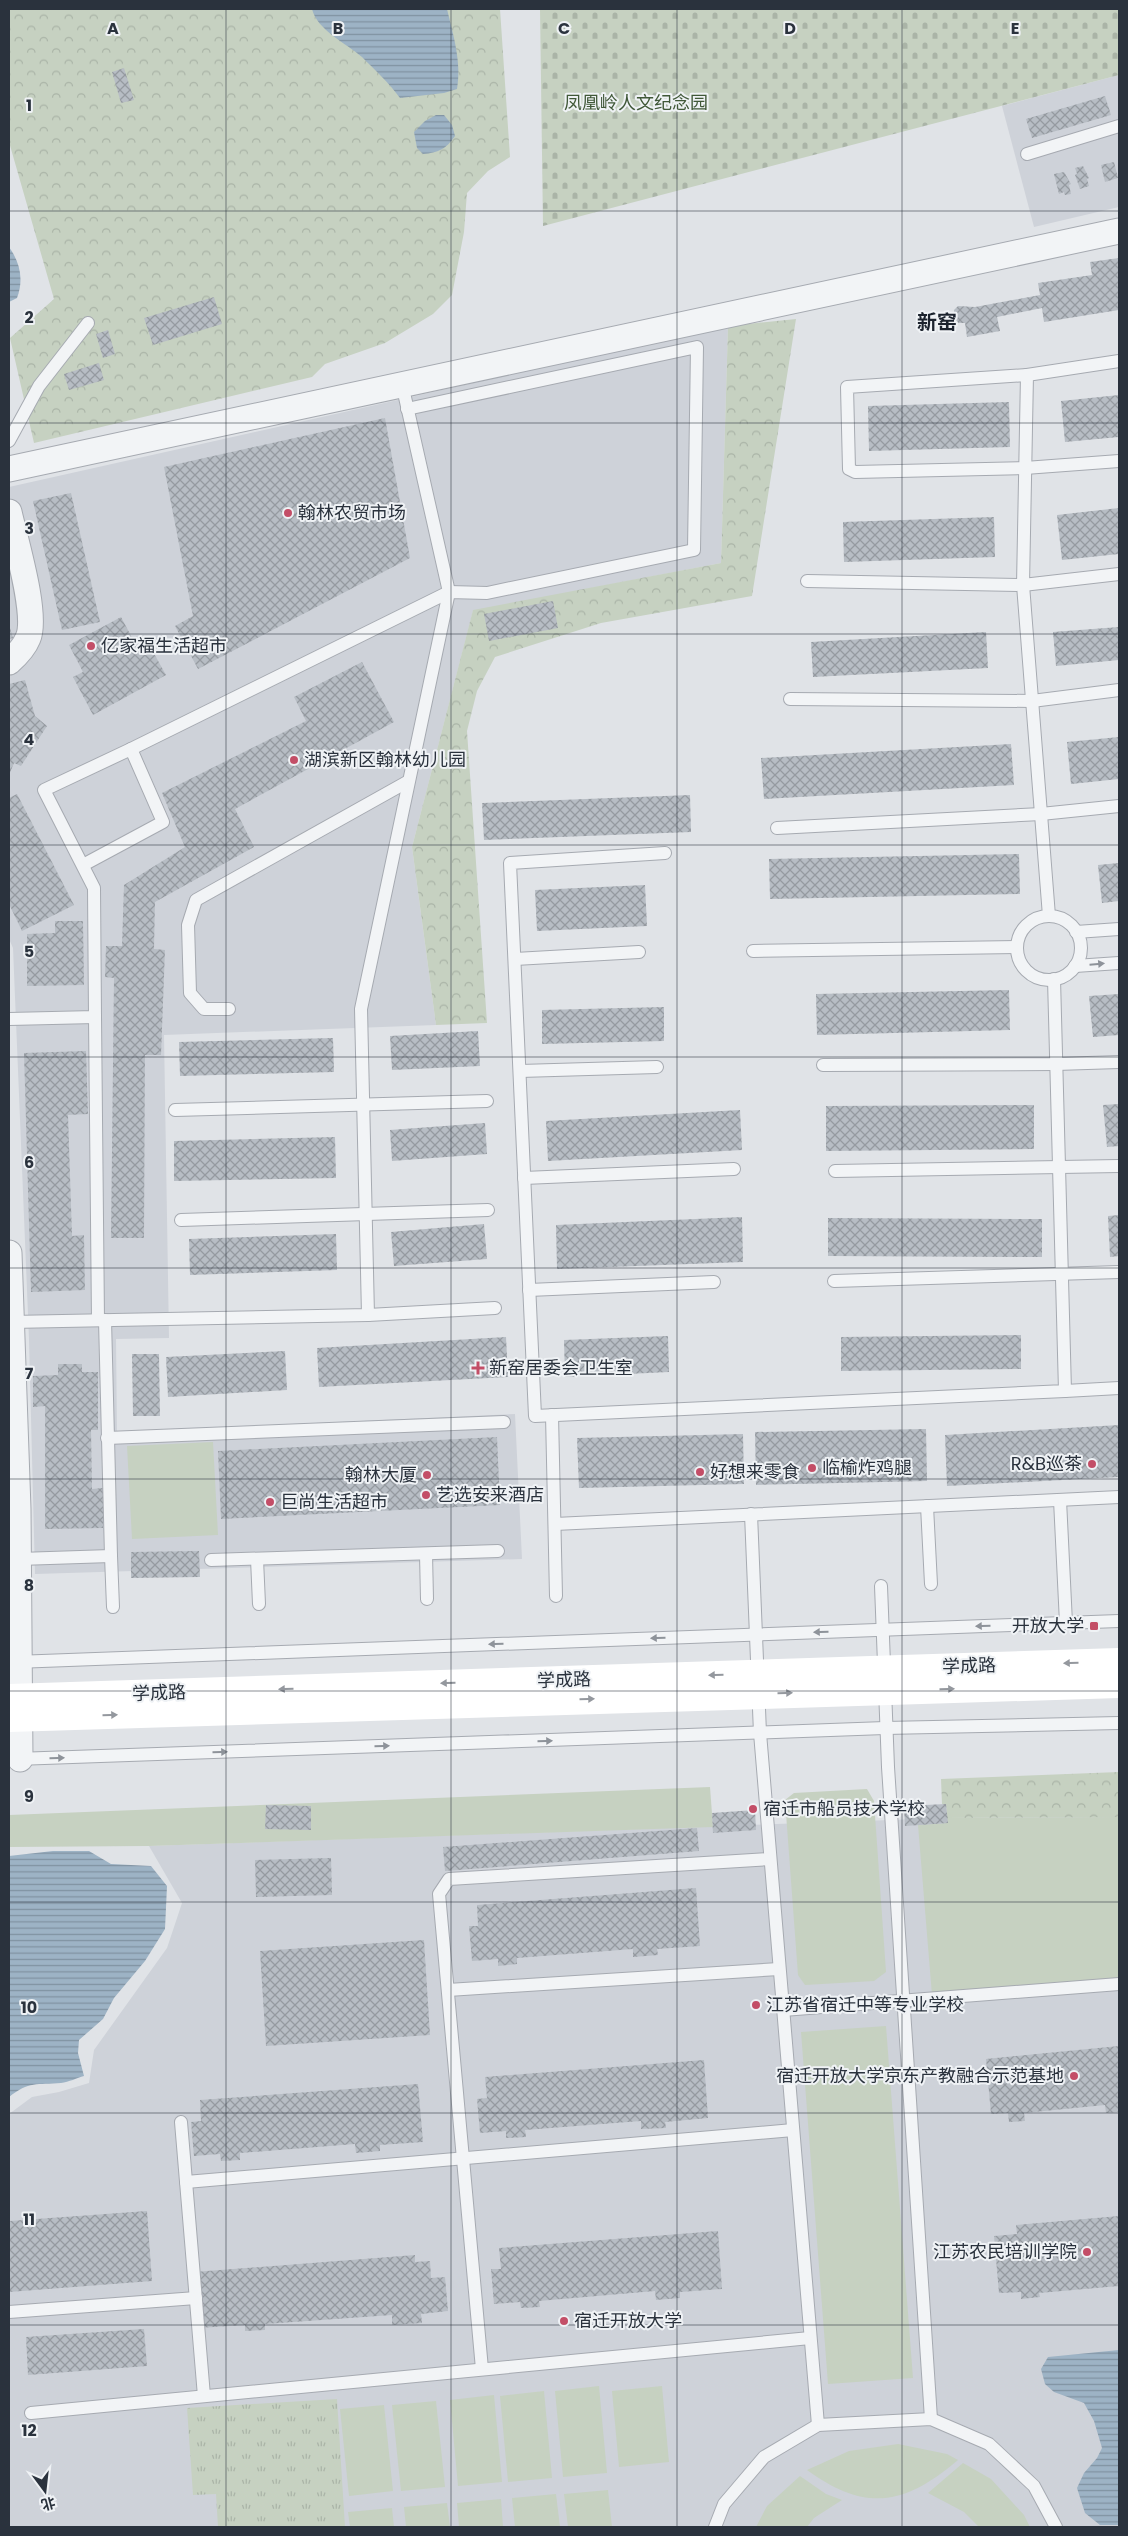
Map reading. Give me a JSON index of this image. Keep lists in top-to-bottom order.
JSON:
{
  "streets": {
    "main road": ["学成路"]
  },
  "districts": ["新窑"],
  "parks": ["凤凰岭人文纪念园"],
  "places": {
    "other": [
      "翰林农贸市场",
      "亿家福生活超市",
      "湖滨新区翰林幼儿园",
      "R&B巡茶",
      "临榆炸鸡腿",
      "好想来零食",
      "翰林大厦",
      "艺选安来酒店",
      "巨尚生活超市",
      "宿迁市船员技术学校",
      "江苏省宿迁中等专业学校",
      "宿迁开放大学京东产教融合示范基地",
      "江苏农民培训学院",
      "宿迁开放大学"
    ],
    "health": ["新窑居委会卫生室"],
    "transit": ["开放大学"]
  },
  "north": "bottom",
  "grid": {
    "columns": [
      "A",
      "B",
      "C",
      "D",
      "E"
    ],
    "rows": [
      "1",
      "2",
      "3",
      "4",
      "5",
      "6",
      "7",
      "8",
      "9",
      "10",
      "11",
      "12"
    ]
  }
}
